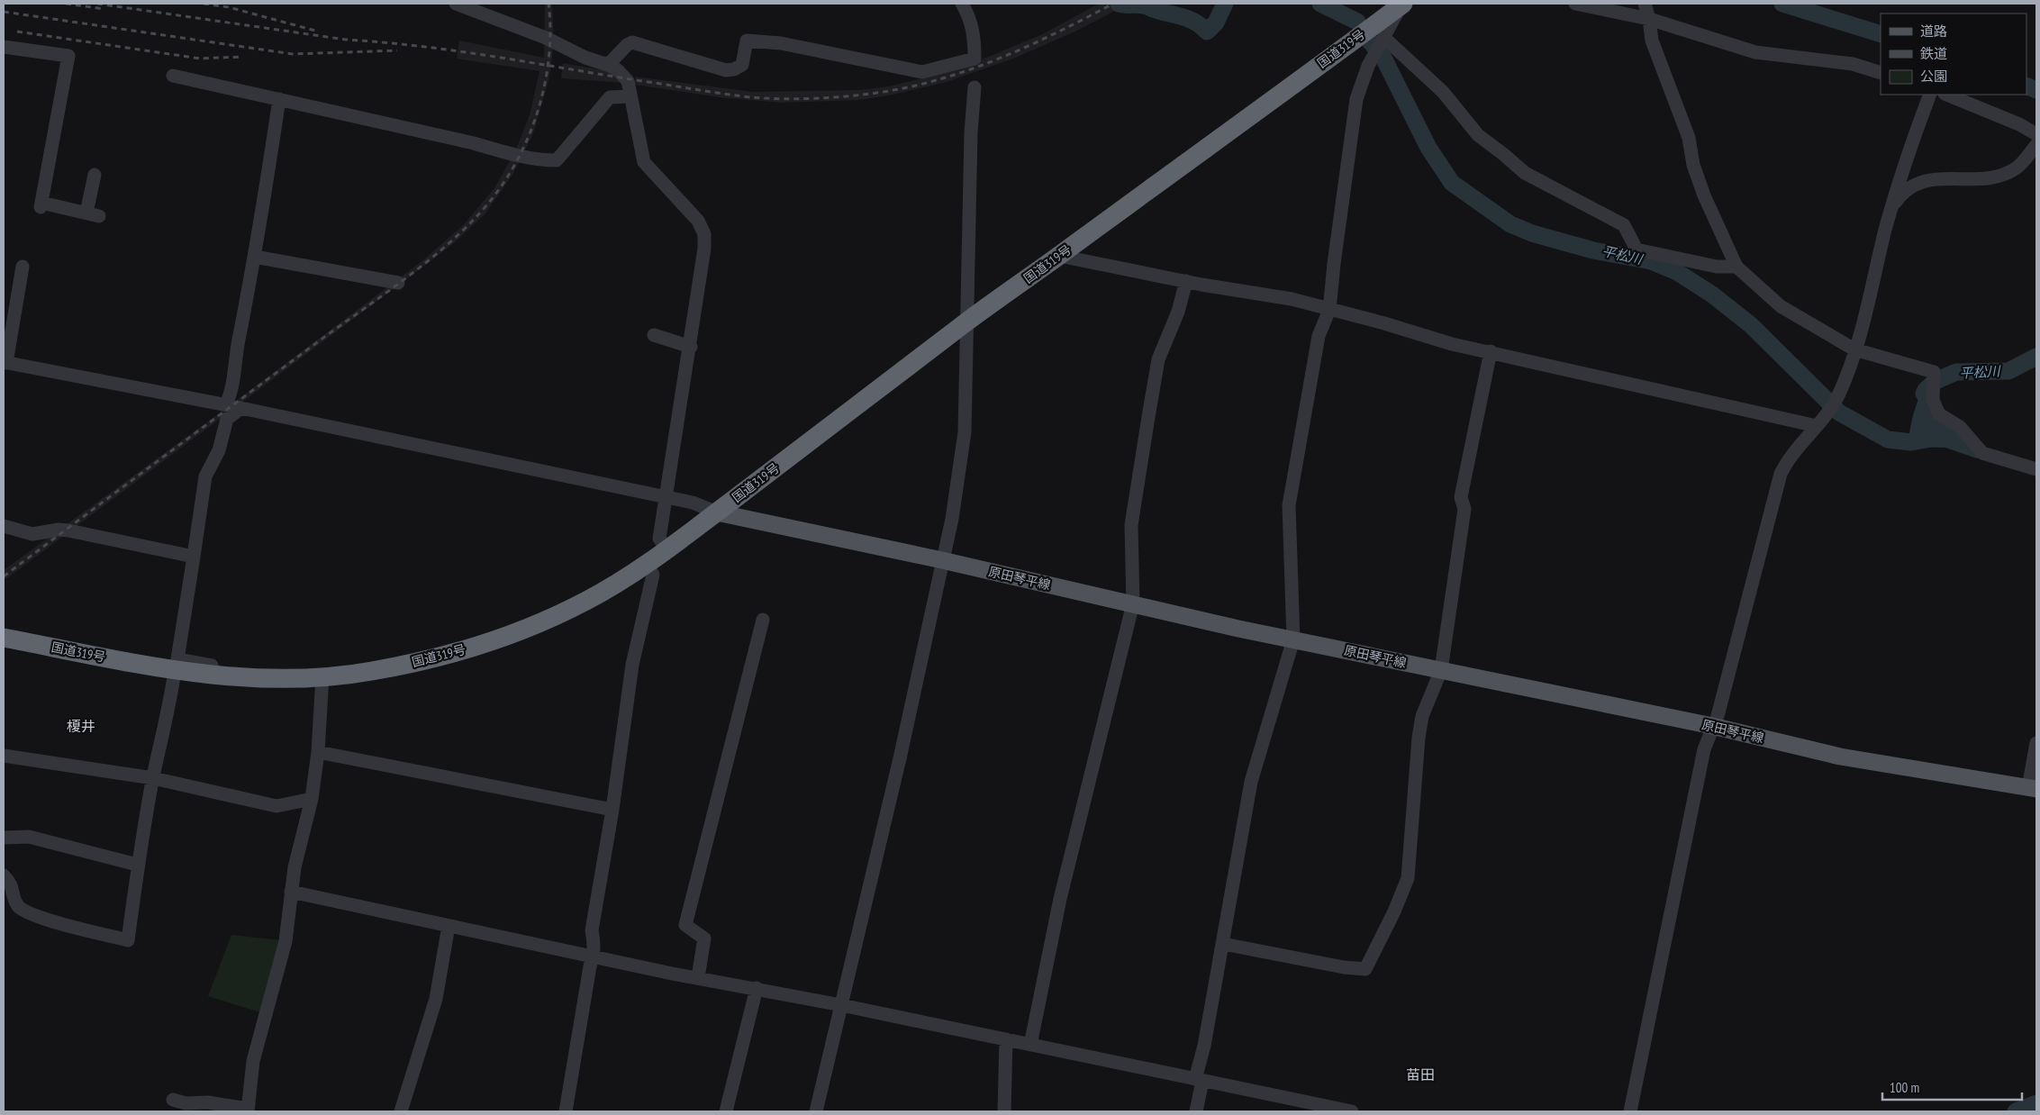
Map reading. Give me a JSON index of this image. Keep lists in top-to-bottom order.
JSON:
{
  "streets": {
    "highway": ["国道319号"],
    "main road": ["原田琴平線"]
  },
  "crossings": [
    ["国道319号", "原田琴平線"]
  ],
  "districts": ["榎井", "苗田"],
  "water": ["平松川"],
  "legend": ["道路", "鉄道", "公園"],
  "scale_bar": "100 m"
}
